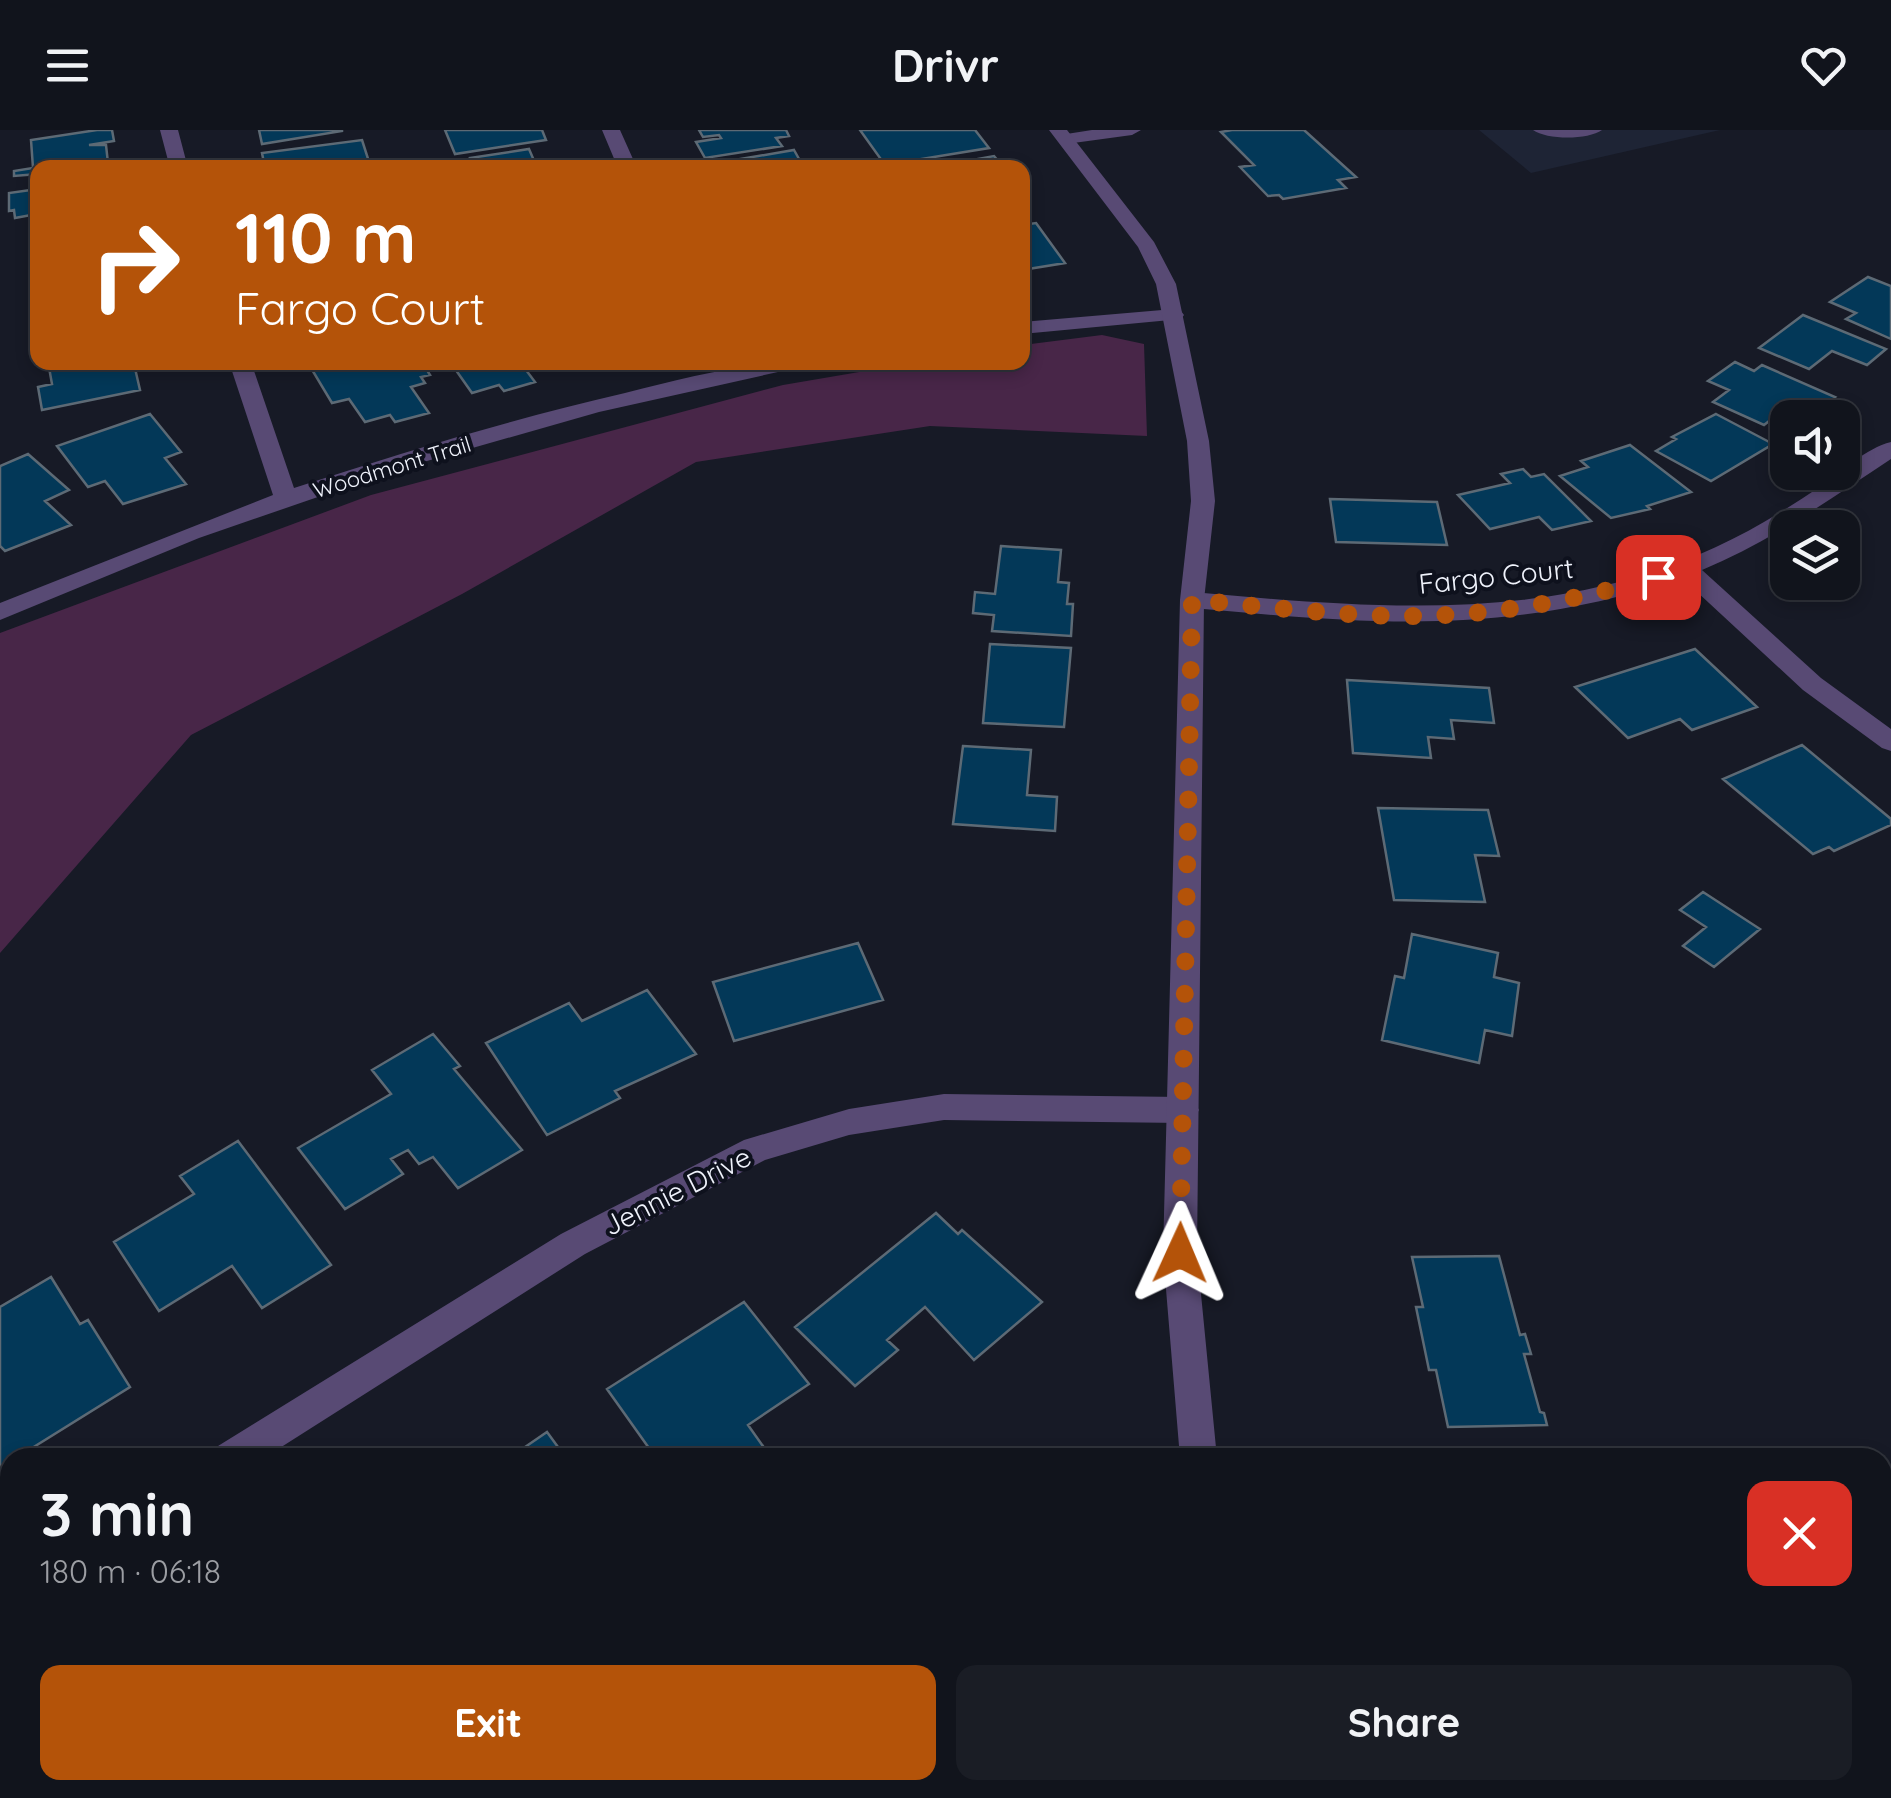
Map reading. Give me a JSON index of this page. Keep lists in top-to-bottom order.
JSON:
{
  "streets": {
    "street": ["Woodmont Trail", "Fargo Court", "Jennie Drive"]
  },
  "page": {
    "header": "Drivr",
    "turn": ["110 m", "Fargo Court"],
    "heading": ["3 min", "180 m · 06:18"],
    "buttons": ["Exit", "Share"]
  }
}
